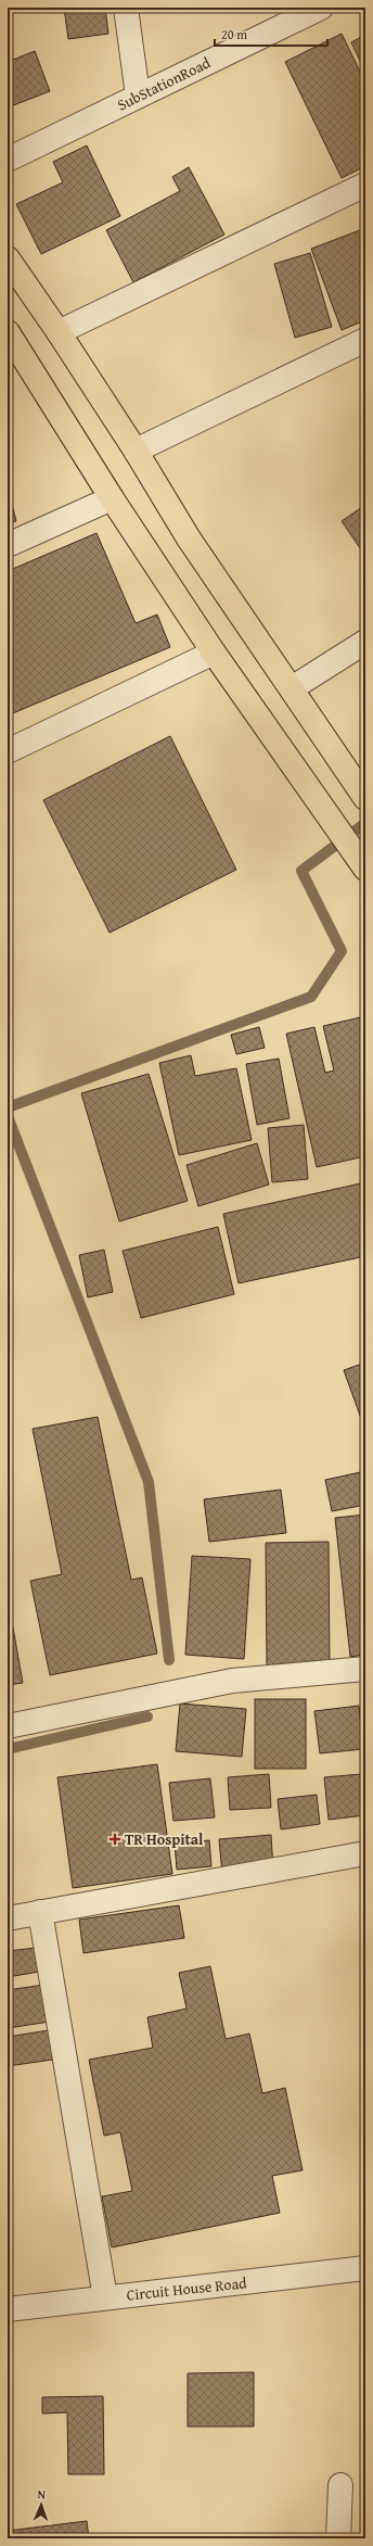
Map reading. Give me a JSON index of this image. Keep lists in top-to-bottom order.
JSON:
{
  "streets": {
    "street": ["SubStationRoad", "Circuit House Road"]
  },
  "places": {
    "health": ["TR Hospital"]
  },
  "scale_bar": "20 m",
  "north": "top"
}
